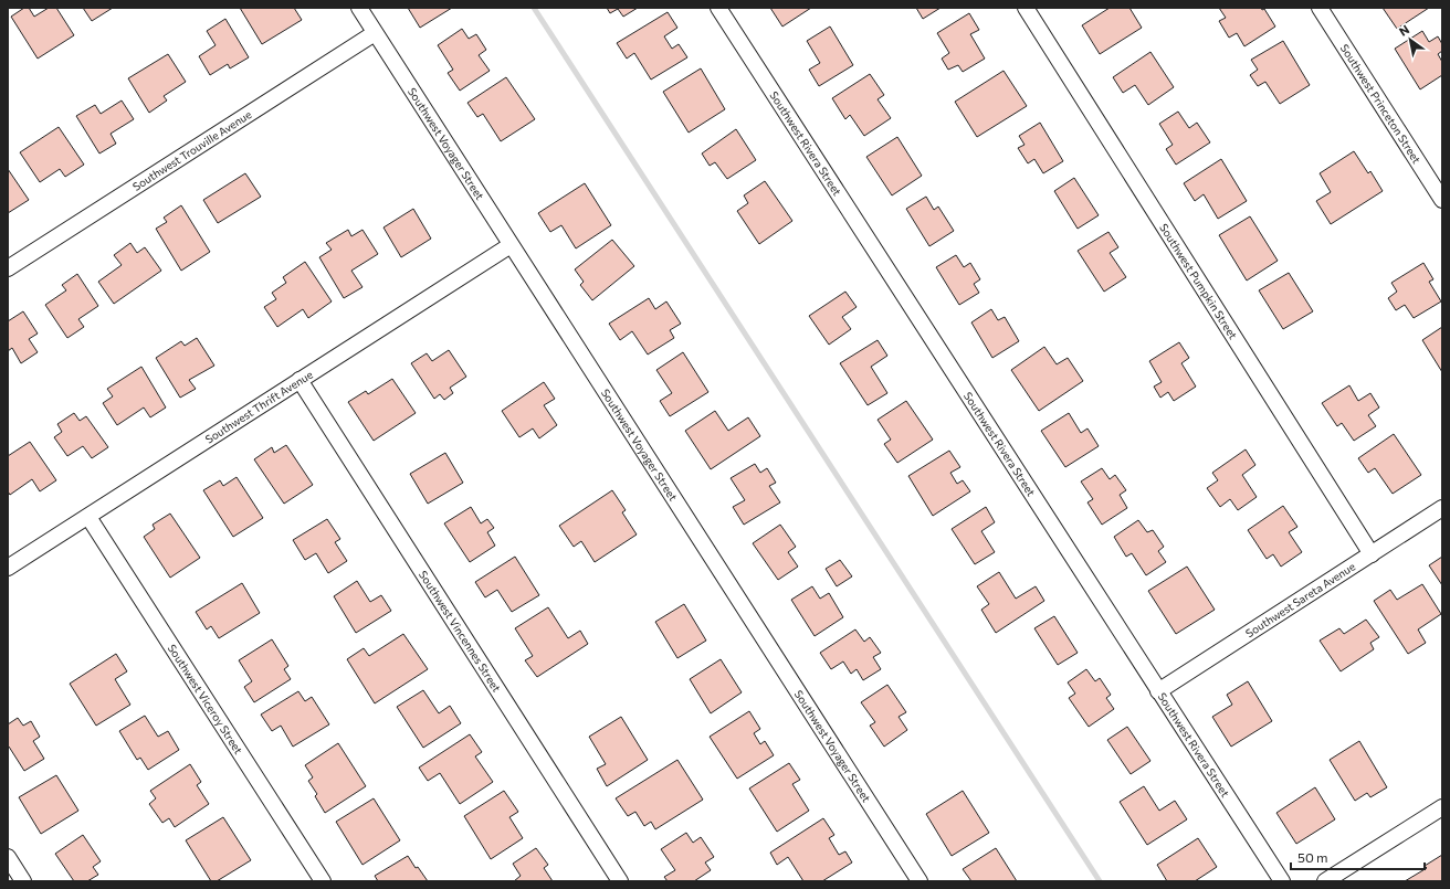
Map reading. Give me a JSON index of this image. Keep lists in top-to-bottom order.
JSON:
{
  "streets": {
    "street": [
      "Southwest Princeton Street",
      "Southwest Voyager Street",
      "Southwest Rivera Street",
      "Southwest Trouville Avenue",
      "Southwest Pumpkin Street",
      "Southwest Thrift Avenue",
      "Southwest Sareta Avenue",
      "Southwest Vincennes Street",
      "Southwest Viceroy Street"
    ]
  },
  "crossings": [
    ["Southwest Voyager Street", "Southwest Trouville Avenue"],
    ["Southwest Voyager Street", "Southwest Thrift Avenue"],
    ["Southwest Rivera Street", "Southwest Sareta Avenue"],
    ["Southwest Pumpkin Street", "Southwest Sareta Avenue"],
    ["Southwest Thrift Avenue", "Southwest Vincennes Street"],
    ["Southwest Thrift Avenue", "Southwest Viceroy Street"]
  ],
  "scale_bar": "50 m",
  "north": "top left"
}
